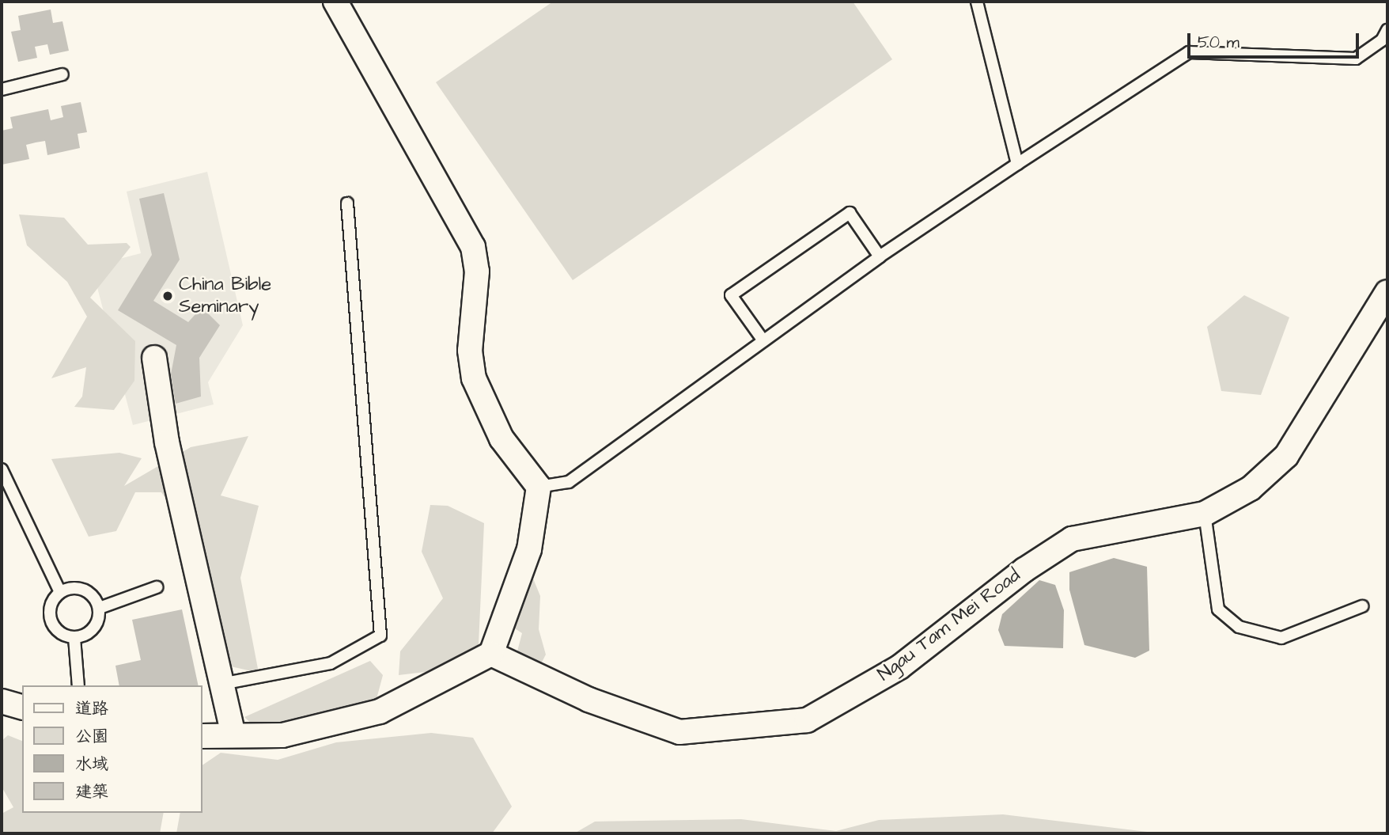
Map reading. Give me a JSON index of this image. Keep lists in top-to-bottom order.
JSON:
{
  "streets": {
    "street": ["Ngau Tam Mei Road"]
  },
  "places": ["China Bible Seminary"],
  "legend": [
    "道路",
    "公園",
    "水域",
    "建築"
  ],
  "scale_bar": "50 m"
}
